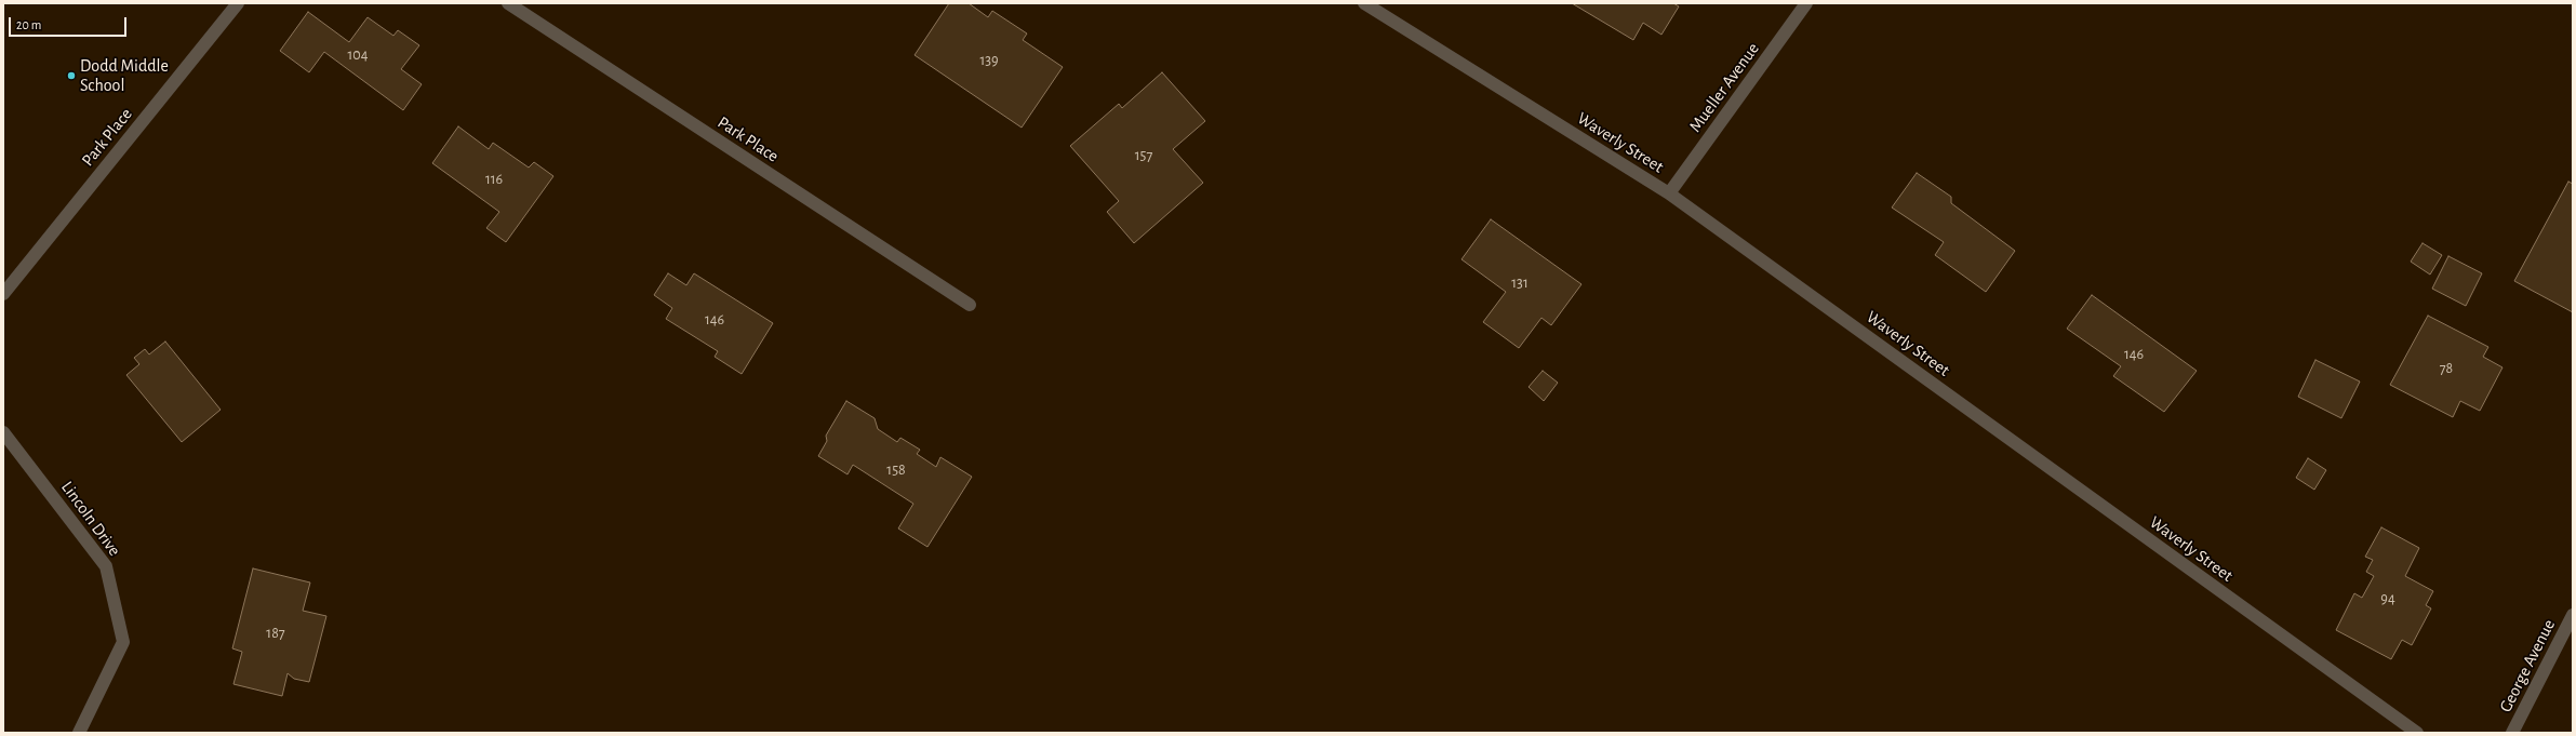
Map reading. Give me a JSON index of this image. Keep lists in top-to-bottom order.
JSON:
{
  "streets": {
    "street": [
      "Mueller Avenue",
      "Park Place",
      "Waverly Street",
      "Lincoln Drive",
      "George Avenue"
    ]
  },
  "crossings": [
    ["Mueller Avenue", "Waverly Street"]
  ],
  "places": ["Dodd Middle School"],
  "house_numbers": [
    "104",
    "139",
    "157",
    "116",
    "131",
    "146",
    "146",
    "78",
    "158",
    "94",
    "187"
  ],
  "scale_bar": "20 m"
}
